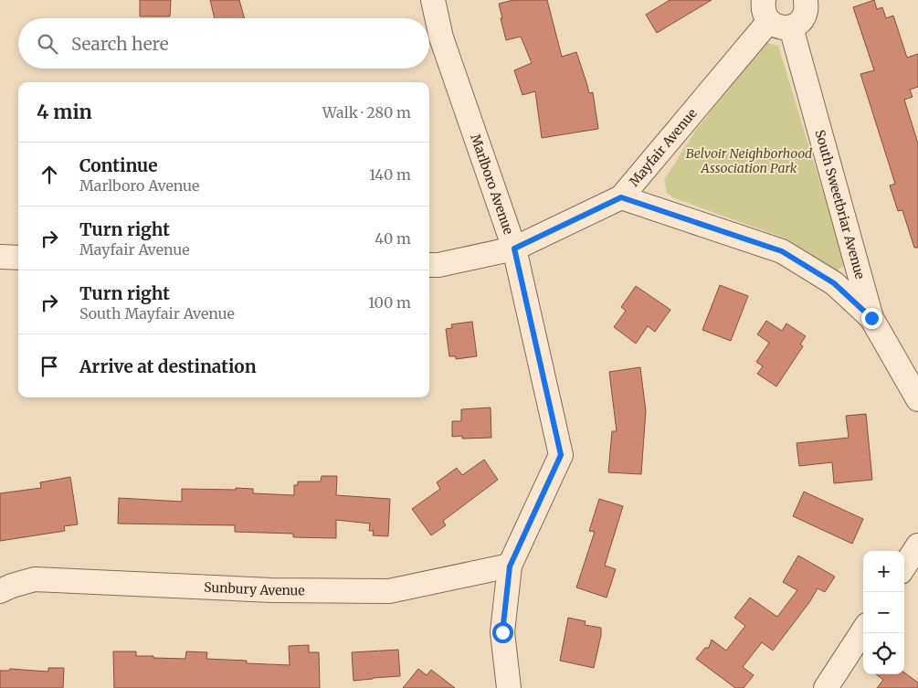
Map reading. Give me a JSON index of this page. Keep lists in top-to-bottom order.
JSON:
{
  "streets": {
    "street": [
      "Mayfair Avenue",
      "Marlboro Avenue",
      "South Sweetbriar Avenue",
      "Sunbury Avenue"
    ]
  },
  "crossings": [
    ["Mayfair Avenue", "Marlboro Avenue"],
    ["Mayfair Avenue", "South Sweetbriar Avenue"],
    ["Marlboro Avenue", "Sunbury Avenue"]
  ],
  "parks": ["Belvoir Neighborhood Association Park"],
  "page": {
    "search": "Search here",
    "heading": ["4 min", "Walk · 280 m"],
    "list": [
      ["Continue", "Marlboro Avenue", "140 m"],
      ["Turn right", "Mayfair Avenue", "40 m"],
      ["Turn right", "South Mayfair Avenue", "100 m"],
      "Arrive at destination"
    ],
    "map_buttons": ["+", "−"]
  }
}
